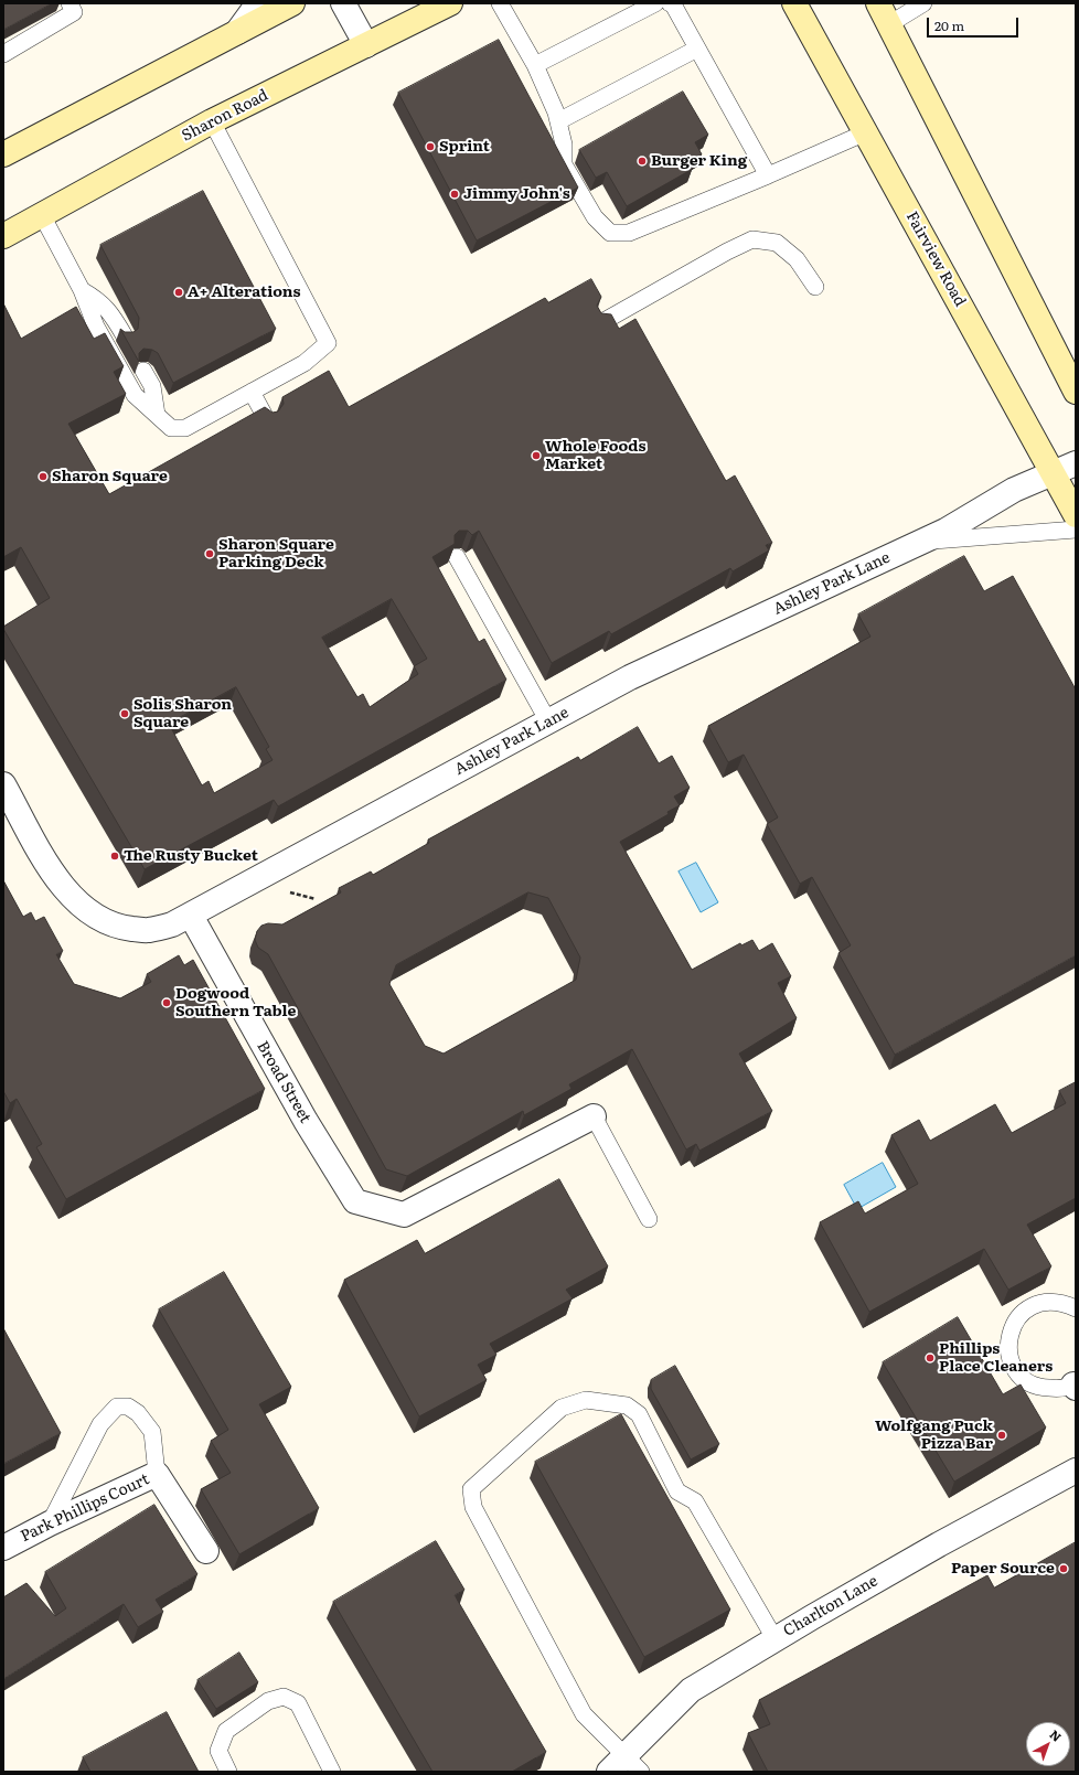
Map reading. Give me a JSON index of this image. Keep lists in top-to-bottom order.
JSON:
{
  "streets": {
    "main road": ["Sharon Road", "Fairview Road"],
    "street": [
      "Ashley Park Lane",
      "Broad Street",
      "Park Phillips Court",
      "Charlton Lane"
    ]
  },
  "crossings": [
    ["Fairview Road", "Ashley Park Lane"],
    ["Ashley Park Lane", "Broad Street"]
  ],
  "places": [
    "Sprint",
    "Burger King",
    "Jimmy John's",
    "A+ Alterations",
    "Whole Foods Market",
    "Sharon Square",
    "Sharon Square Parking Deck",
    "Solis Sharon Square",
    "The Rusty Bucket",
    "Dogwood Southern Table",
    "Phillips Place Cleaners",
    "Wolfgang Puck Pizza Bar",
    "Paper Source"
  ],
  "scale_bar": "20 m",
  "north": "top right"
}
